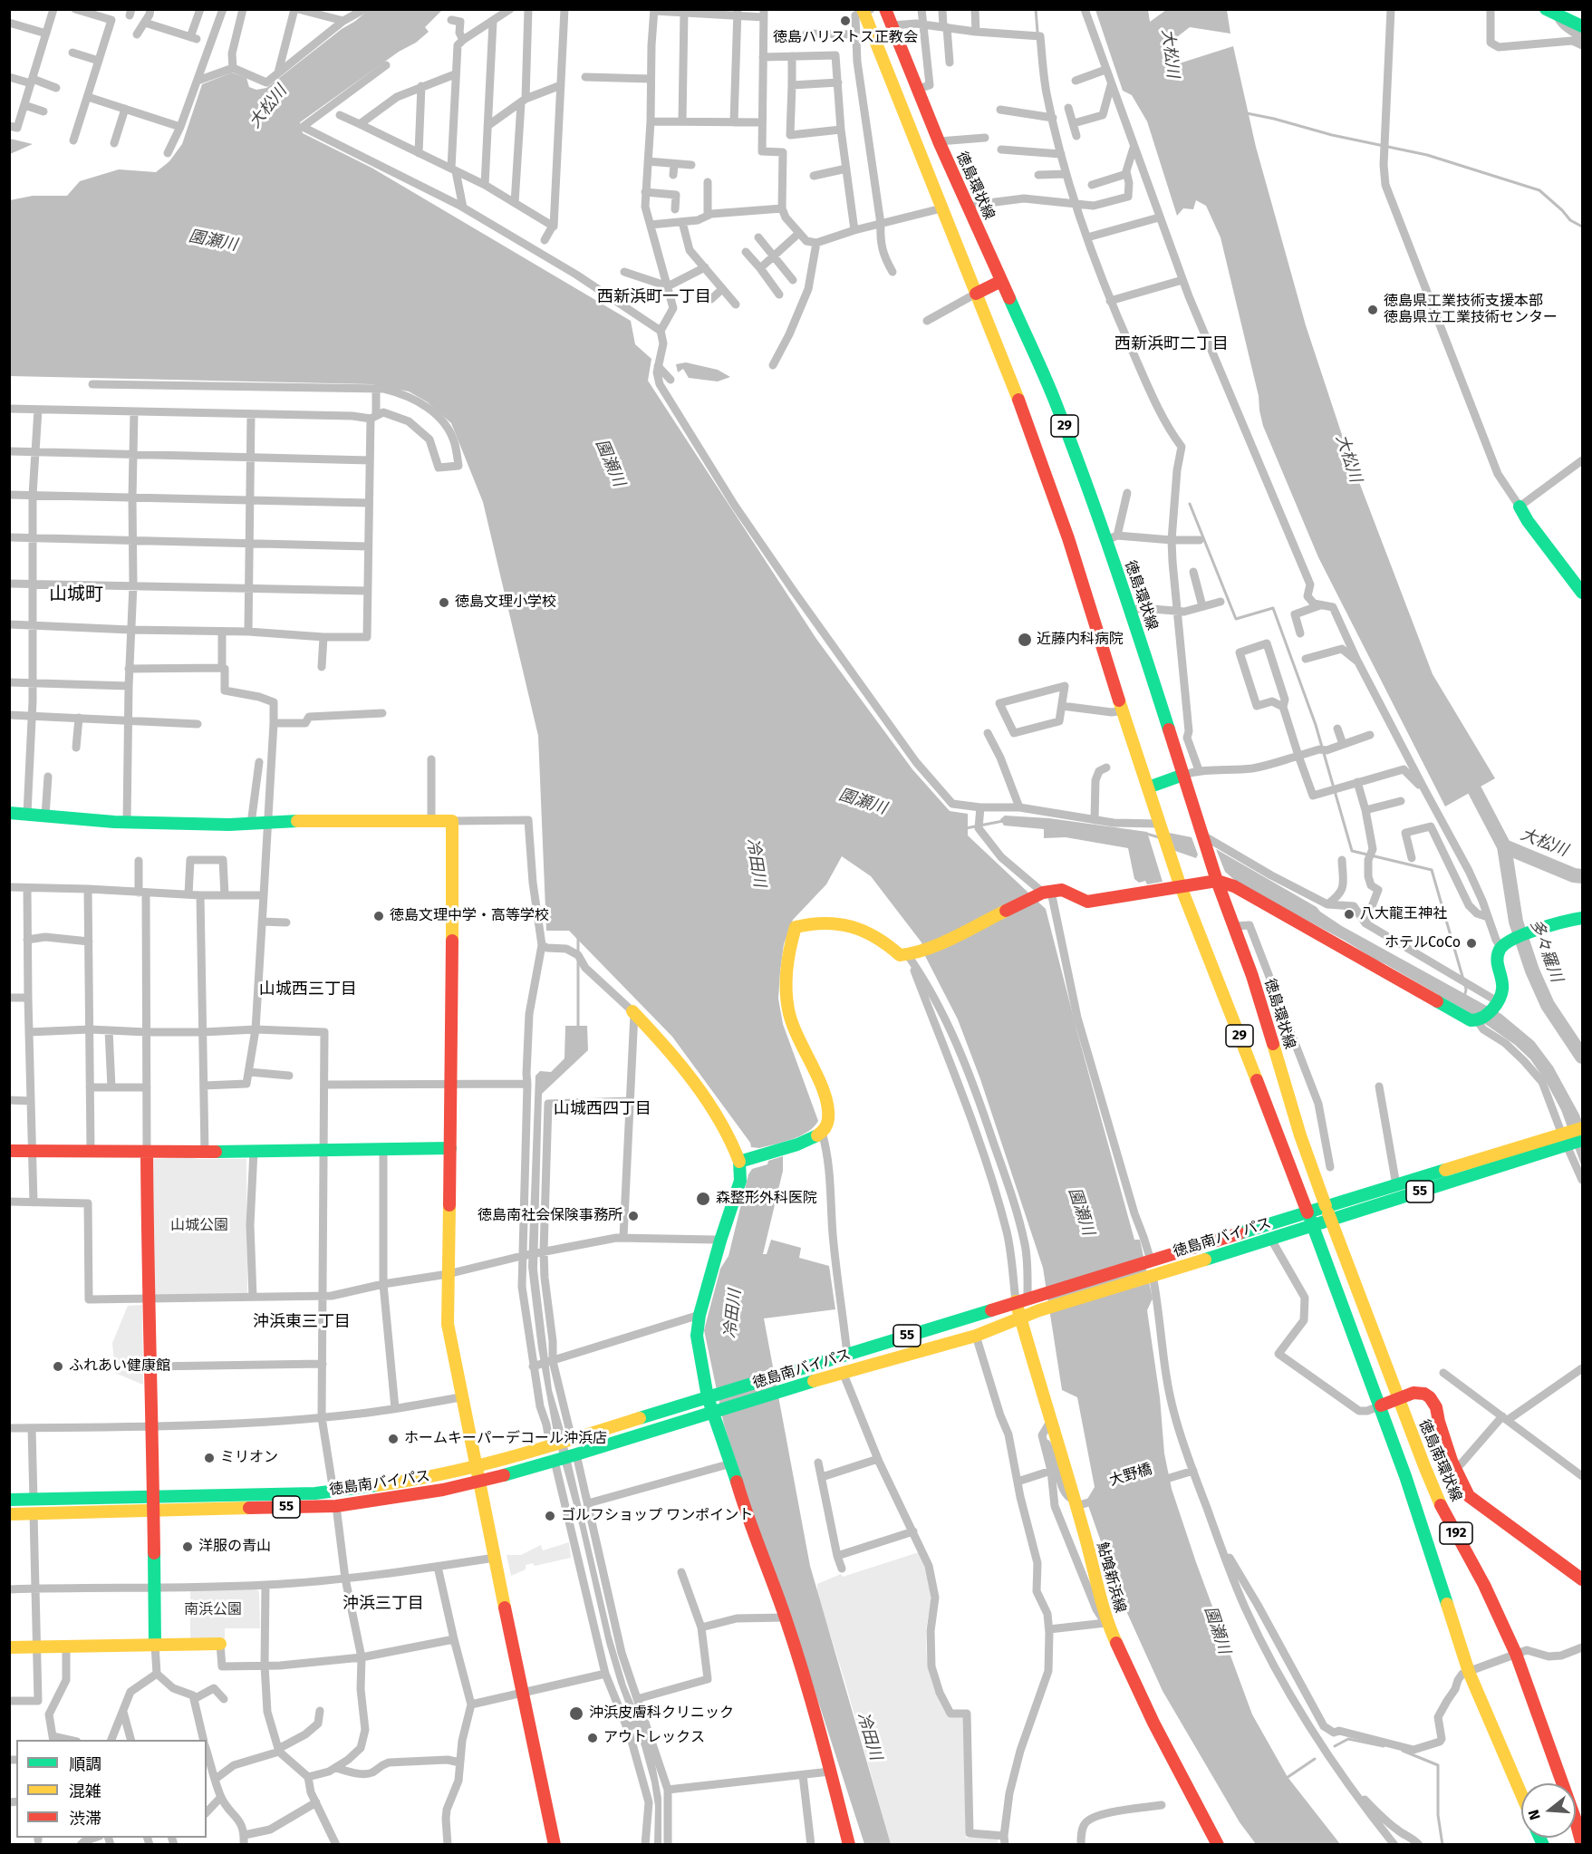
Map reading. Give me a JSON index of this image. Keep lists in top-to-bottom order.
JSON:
{
  "streets": {
    "main road": [
      "徳島環状線",
      "29",
      "55",
      "徳島南バイパス",
      "徳島南環状線",
      "192",
      "鮎喰新浜線"
    ],
    "street": ["大野橋"]
  },
  "crossings": [
    ["徳島環状線", "徳島南バイパス"],
    ["徳島環状線", "徳島南環状線"],
    ["29", "徳島南バイパス"],
    ["29", "192"],
    ["徳島南バイパス", "徳島南環状線"],
    ["徳島南バイパス", "192"],
    ["徳島南バイパス", "鮎喰新浜線"],
    ["大野橋", "鮎喰新浜線"]
  ],
  "districts": [
    "西新浜町一丁目",
    "西新浜町二丁目",
    "山城町",
    "山城西三丁目",
    "山城西四丁目",
    "沖浜東三丁目",
    "沖浜三丁目"
  ],
  "water": [
    "大松川",
    "園瀬川",
    "冷田川",
    "多々羅川"
  ],
  "parks": ["山城公園", "南浜公園"],
  "places": [
    "徳島ハリストス正教会",
    "徳島県工業技術支援本部 徳島県立工業技術センター",
    "徳島文理小学校",
    "近藤内科病院",
    "八大龍王神社",
    "徳島文理中学・高等学校",
    "ホテルCoCo",
    "森整形外科医院",
    "徳島南社会保険事務所",
    "ふれあい健康館",
    "ホームキーパーデコール沖浜店",
    "ミリオン",
    "ゴルフショップ ワンポイント",
    "洋服の青山",
    "沖浜皮膚科クリニック",
    "アウトレックス"
  ],
  "legend": ["順調", "混雑", "渋滞"],
  "north": "left"
}
